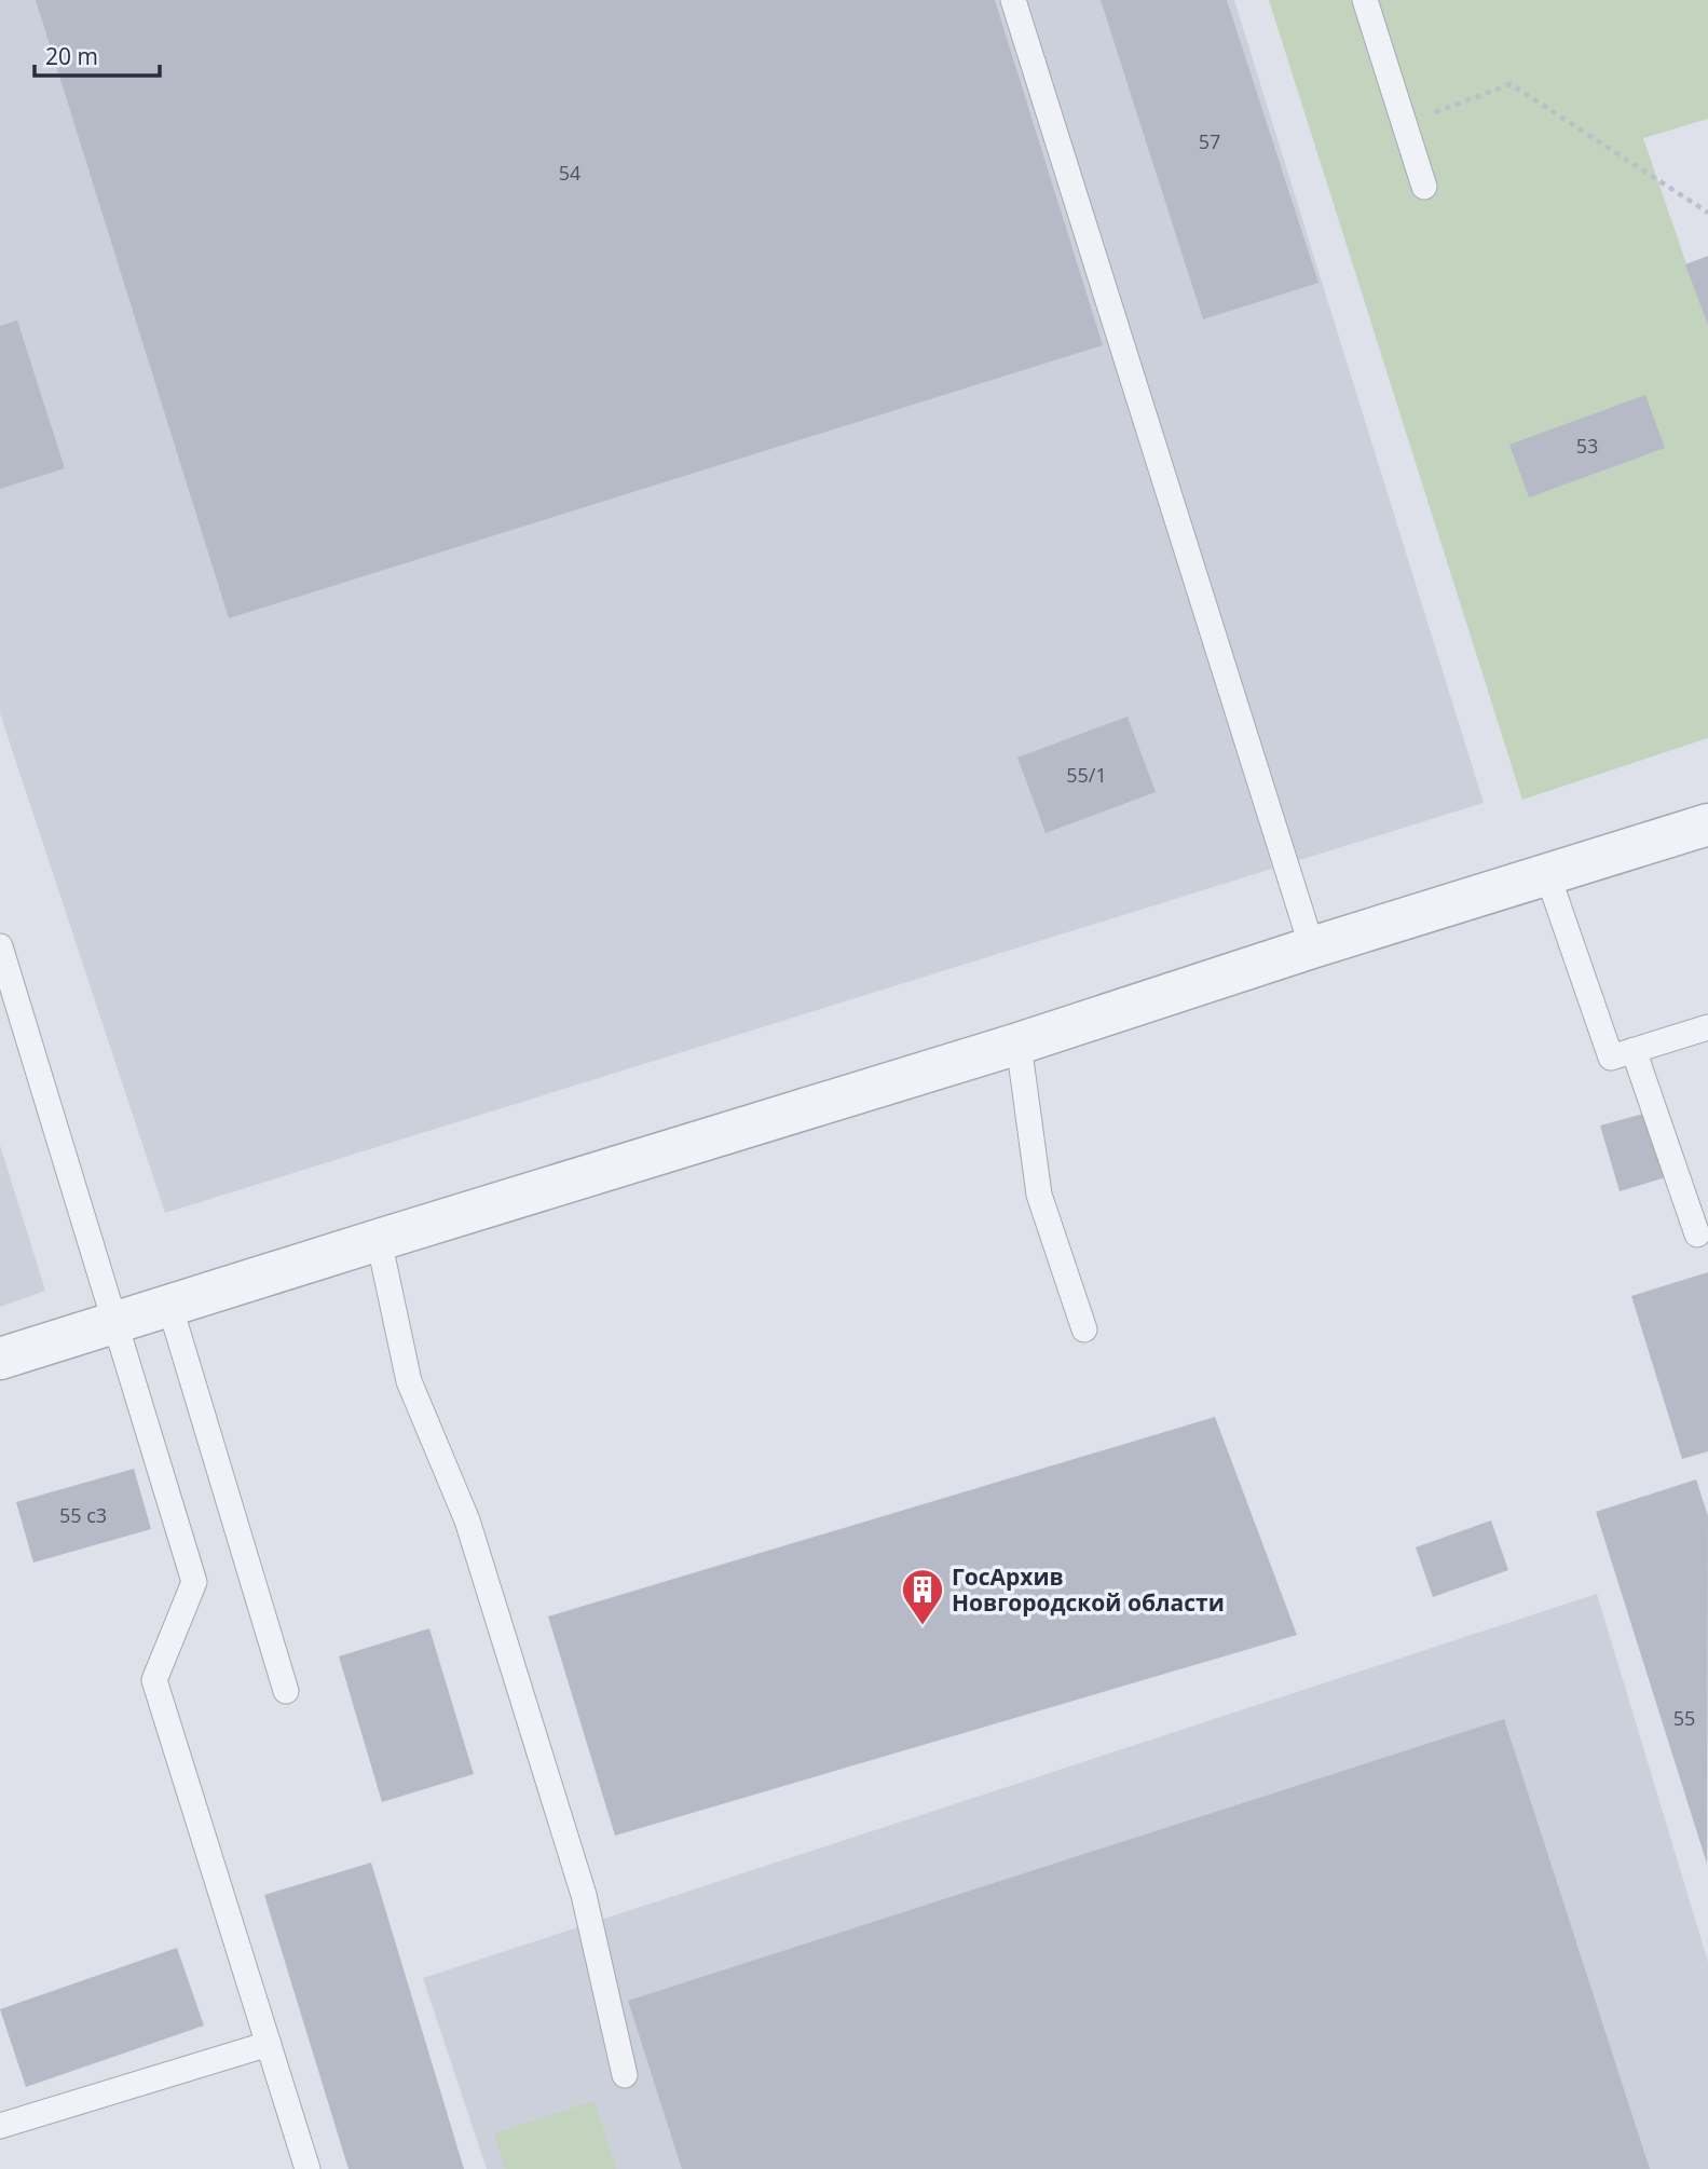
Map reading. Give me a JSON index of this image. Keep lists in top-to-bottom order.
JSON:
{
  "places": {
    "building": ["ГосАрхив Новгородской области"]
  },
  "house_numbers": [
    "57",
    "54",
    "53",
    "55/1",
    "55 с3",
    "55"
  ],
  "scale_bar": "20 m"
}
